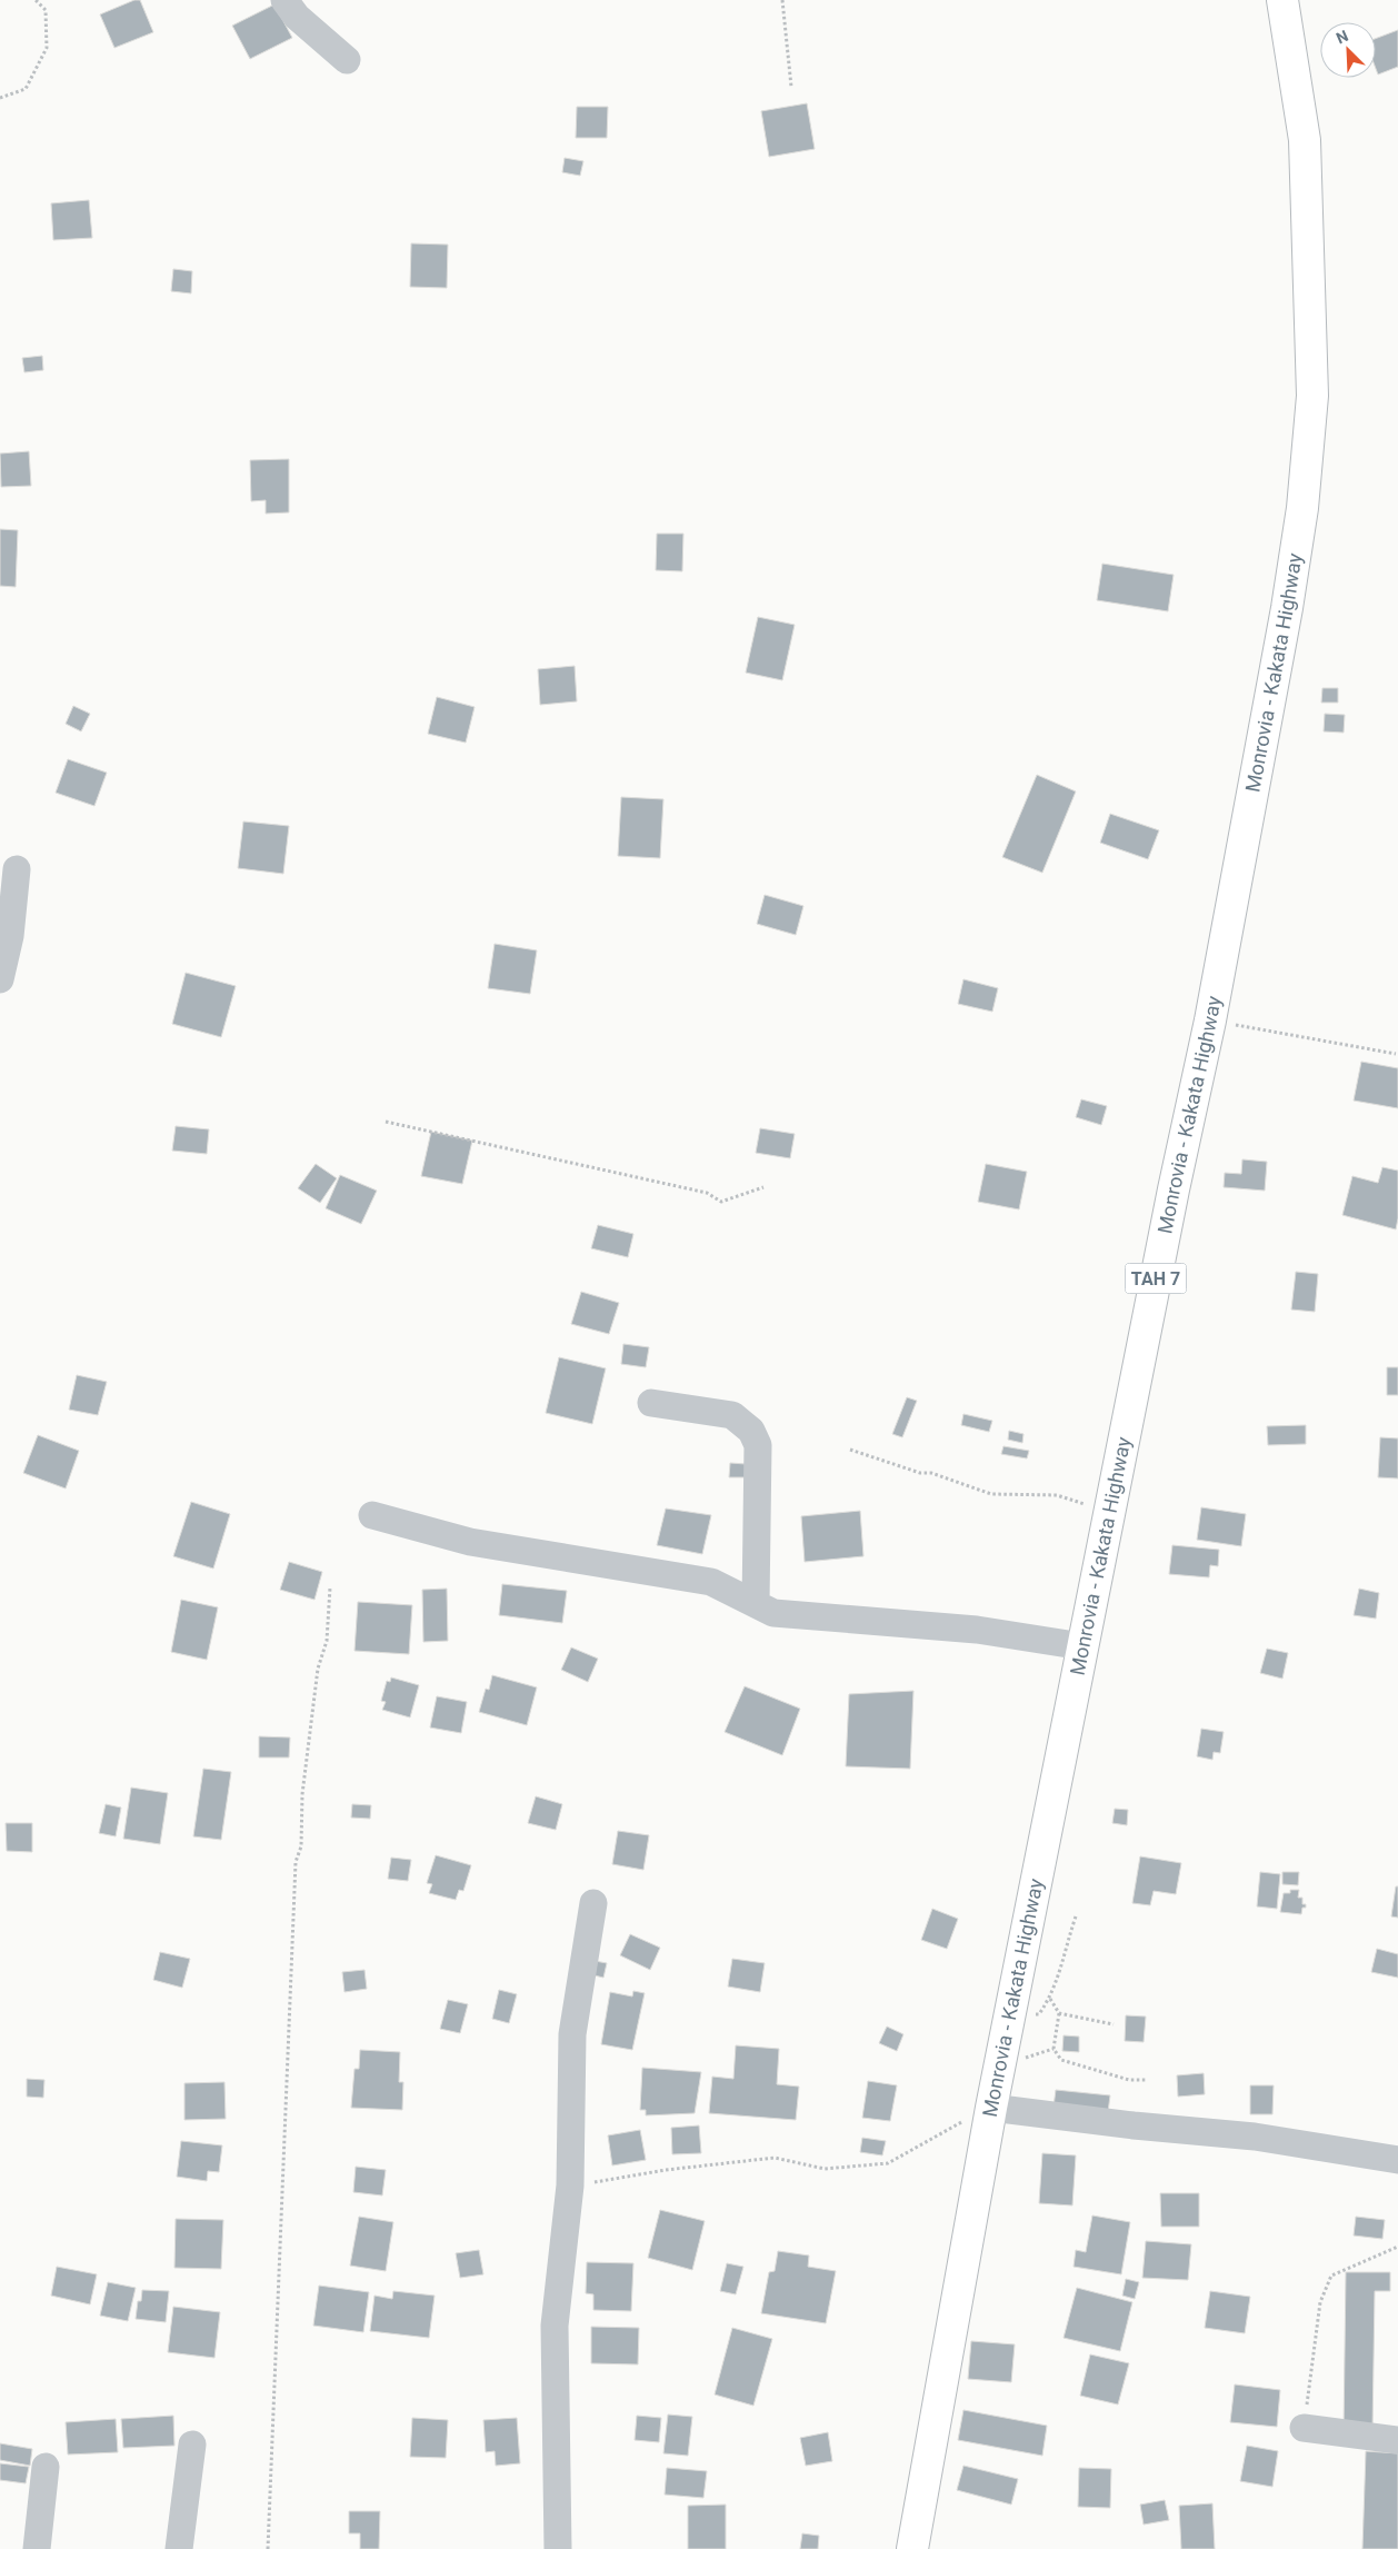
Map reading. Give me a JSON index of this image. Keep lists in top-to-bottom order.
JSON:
{
  "streets": {
    "highway": ["Monrovia - Kakata Highway", "TAH 7"]
  },
  "north": "top left"
}
